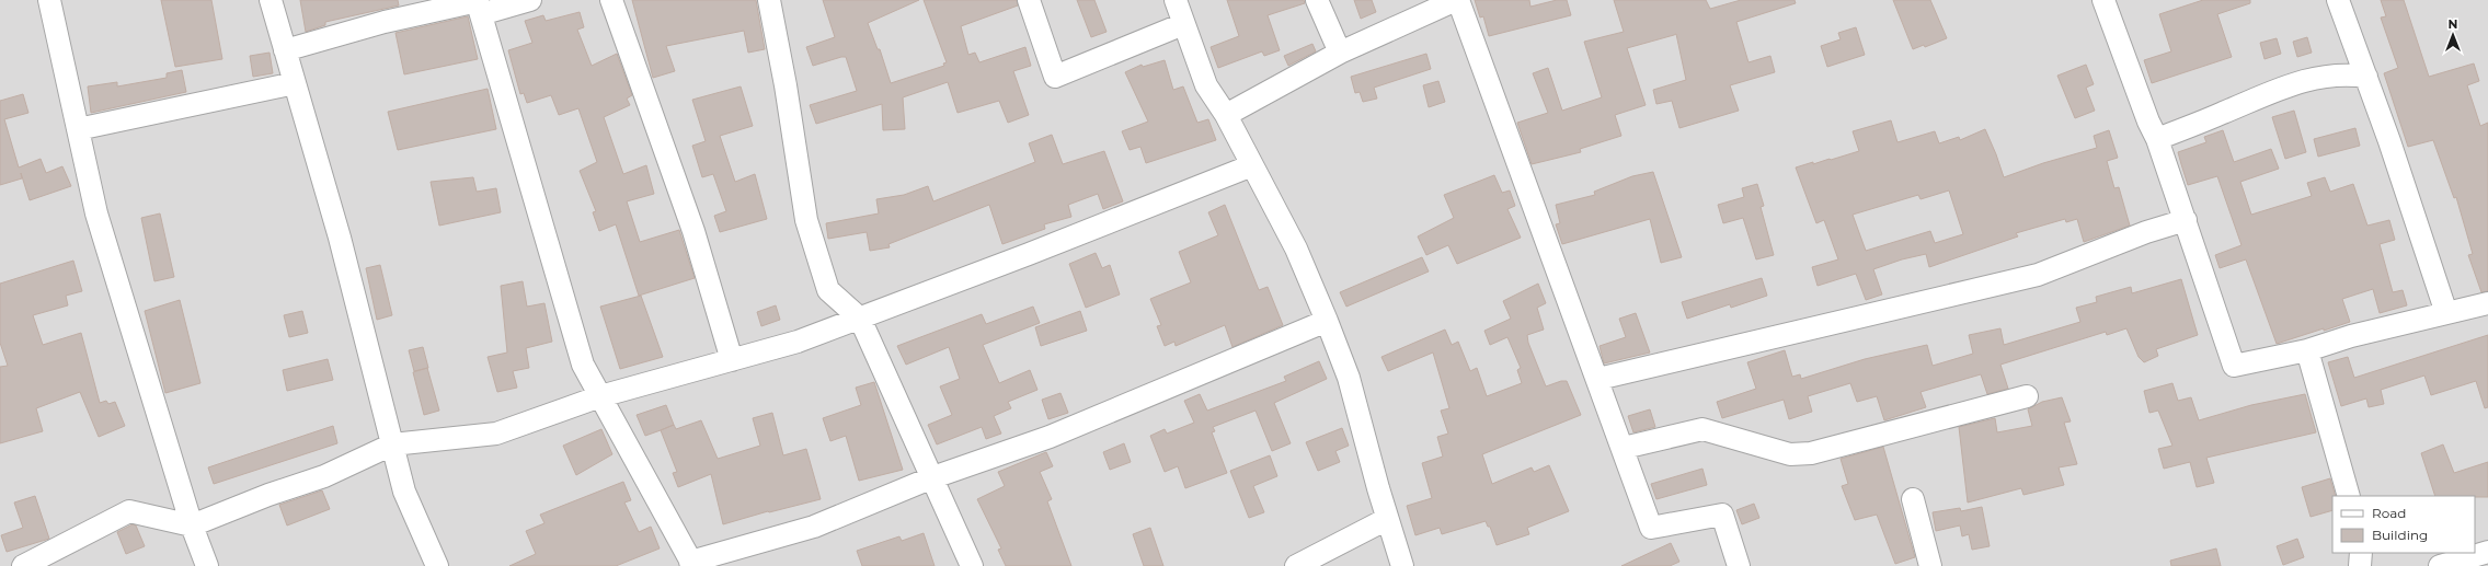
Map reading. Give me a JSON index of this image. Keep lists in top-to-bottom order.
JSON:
{
  "legend": ["Road", "Building"],
  "north": "top"
}
